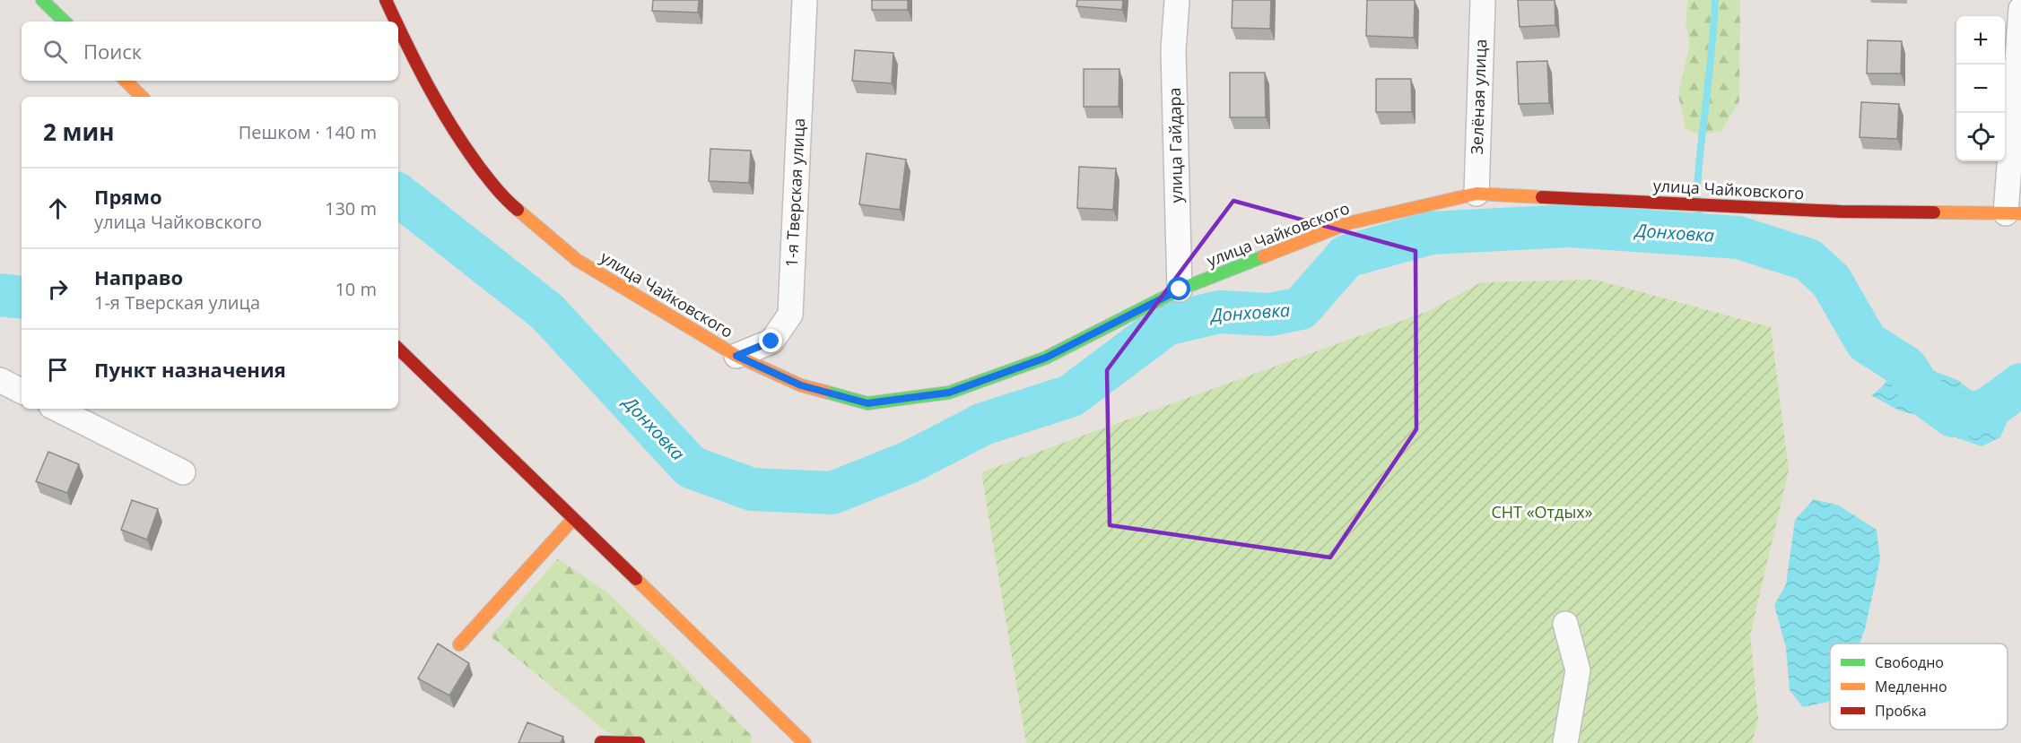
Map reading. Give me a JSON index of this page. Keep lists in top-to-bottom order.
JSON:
{
  "streets": {
    "street": [
      "Зелёная улица",
      "улица Гайдара",
      "улица Чайковского",
      "1-я Тверская улица"
    ]
  },
  "crossings": [
    ["Зелёная улица", "улица Чайковского"],
    ["улица Гайдара", "улица Чайковского"],
    ["улица Чайковского", "1-я Тверская улица"]
  ],
  "water": ["Донховка"],
  "parks": ["СНТ «Отдых»"],
  "legend": ["Свободно", "Медленно", "Пробка"],
  "page": {
    "map_buttons": ["+", "−"],
    "search": "Поиск",
    "heading": ["2 мин", "Пешком · 140 m"],
    "list": [
      ["Прямо", "улица Чайковского", "130 m"],
      ["Направо", "1-я Тверская улица", "10 m"],
      "Пункт назначения"
    ]
  }
}
